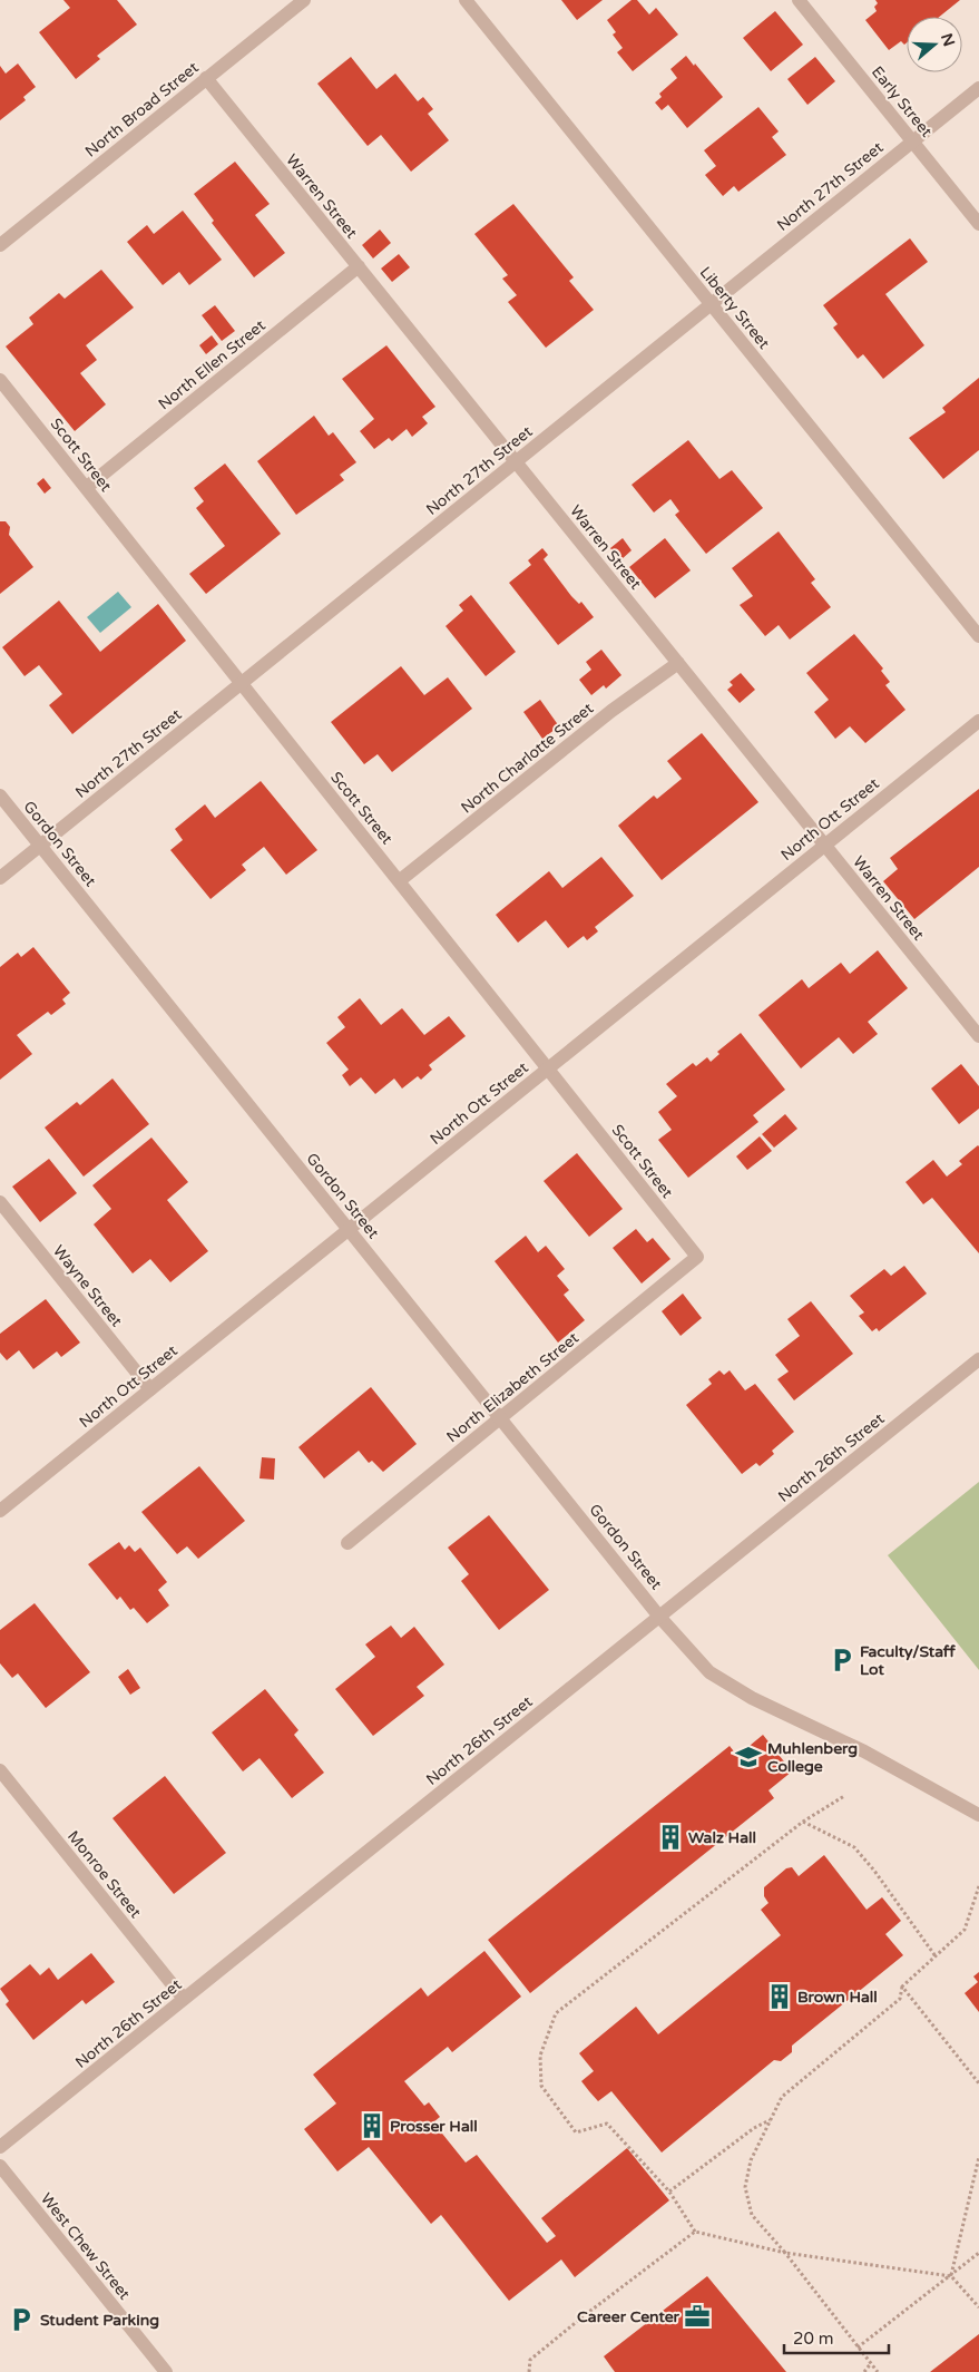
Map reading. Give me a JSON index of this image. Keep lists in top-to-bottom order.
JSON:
{
  "streets": {
    "street": [
      "Early Street",
      "North Broad Street",
      "North 27th Street",
      "Warren Street",
      "Liberty Street",
      "North Ellen Street",
      "Scott Street",
      "North Charlotte Street",
      "North Ott Street",
      "Gordon Street",
      "Wayne Street",
      "North Elizabeth Street",
      "North 26th Street",
      "Monroe Street",
      "West Chew Street"
    ]
  },
  "crossings": [
    ["Early Street", "North 27th Street"],
    ["North Broad Street", "Warren Street"],
    ["North 27th Street", "Warren Street"],
    ["North 27th Street", "Liberty Street"],
    ["North 27th Street", "Scott Street"],
    ["North 27th Street", "Gordon Street"],
    ["Warren Street", "North Ellen Street"],
    ["Warren Street", "North Charlotte Street"],
    ["Warren Street", "North Ott Street"],
    ["North Ellen Street", "Scott Street"],
    ["Scott Street", "North Charlotte Street"],
    ["Scott Street", "North Ott Street"],
    ["Scott Street", "North Elizabeth Street"],
    ["North Ott Street", "Gordon Street"],
    ["North Ott Street", "Wayne Street"],
    ["Gordon Street", "North Elizabeth Street"],
    ["Gordon Street", "North 26th Street"],
    ["North 26th Street", "Monroe Street"]
  ],
  "places": {
    "parking": ["Faculty/Staff Lot", "Student Parking"],
    "school or university": ["Muhlenberg College"],
    "building": ["Walz Hall", "Brown Hall", "Prosser Hall"],
    "office": ["Career Center"]
  },
  "scale_bar": "20 m",
  "north": "right"
}
